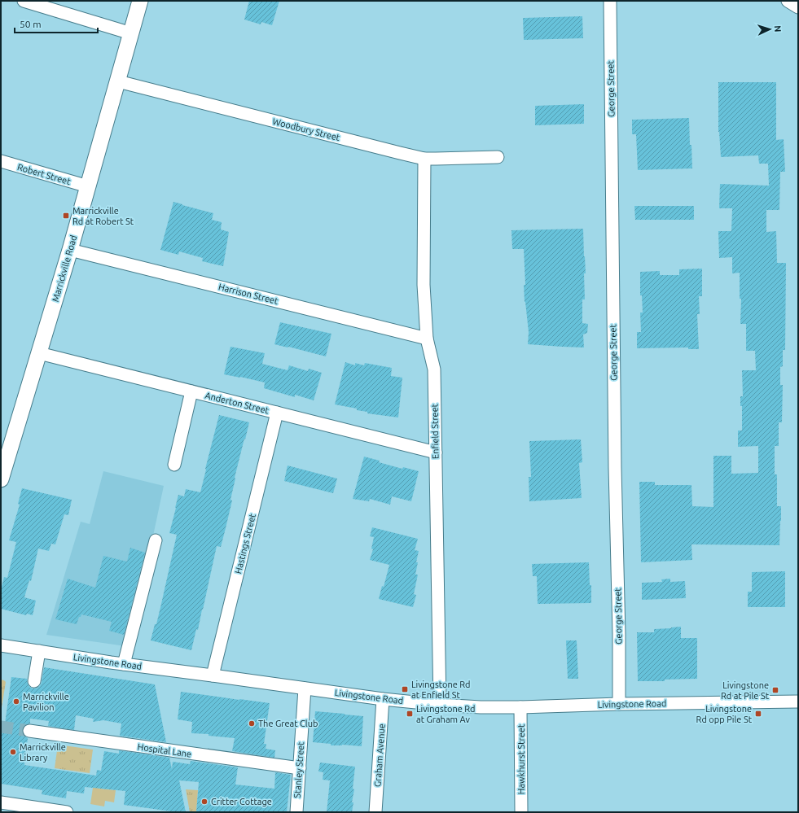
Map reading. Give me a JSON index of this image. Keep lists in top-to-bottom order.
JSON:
{
  "streets": {
    "main road": ["Marrickville Road"],
    "street": [
      "George Street",
      "Woodbury Street",
      "Robert Street",
      "Harrison Street",
      "Anderton Street",
      "Enfield Street",
      "Hastings Street",
      "Livingstone Road",
      "Hospital Lane",
      "Graham Avenue",
      "Hawkhurst Street",
      "Stanley Street"
    ]
  },
  "crossings": [
    ["George Street", "Livingstone Road"],
    ["Woodbury Street", "Marrickville Road"],
    ["Woodbury Street", "Enfield Street"],
    ["Robert Street", "Marrickville Road"],
    ["Marrickville Road", "Harrison Street"],
    ["Marrickville Road", "Anderton Street"],
    ["Harrison Street", "Enfield Street"],
    ["Anderton Street", "Enfield Street"],
    ["Anderton Street", "Hastings Street"],
    ["Enfield Street", "Livingstone Road"],
    ["Hastings Street", "Livingstone Road"],
    ["Livingstone Road", "Graham Avenue"],
    ["Livingstone Road", "Hawkhurst Street"],
    ["Livingstone Road", "Stanley Street"],
    ["Hospital Lane", "Stanley Street"]
  ],
  "places": {
    "transit": [
      "Marrickville Rd at Robert St",
      "Livingstone Rd at Enfield St",
      "Livingstone Rd at Pile St",
      "Livingstone Rd at Graham Av",
      "Livingstone Rd opp Pile St"
    ],
    "other": [
      "Marrickville Pavilion",
      "The Great Club",
      "Marrickville Library",
      "Critter Cottage"
    ]
  },
  "scale_bar": "50 m",
  "north": "right"
}
